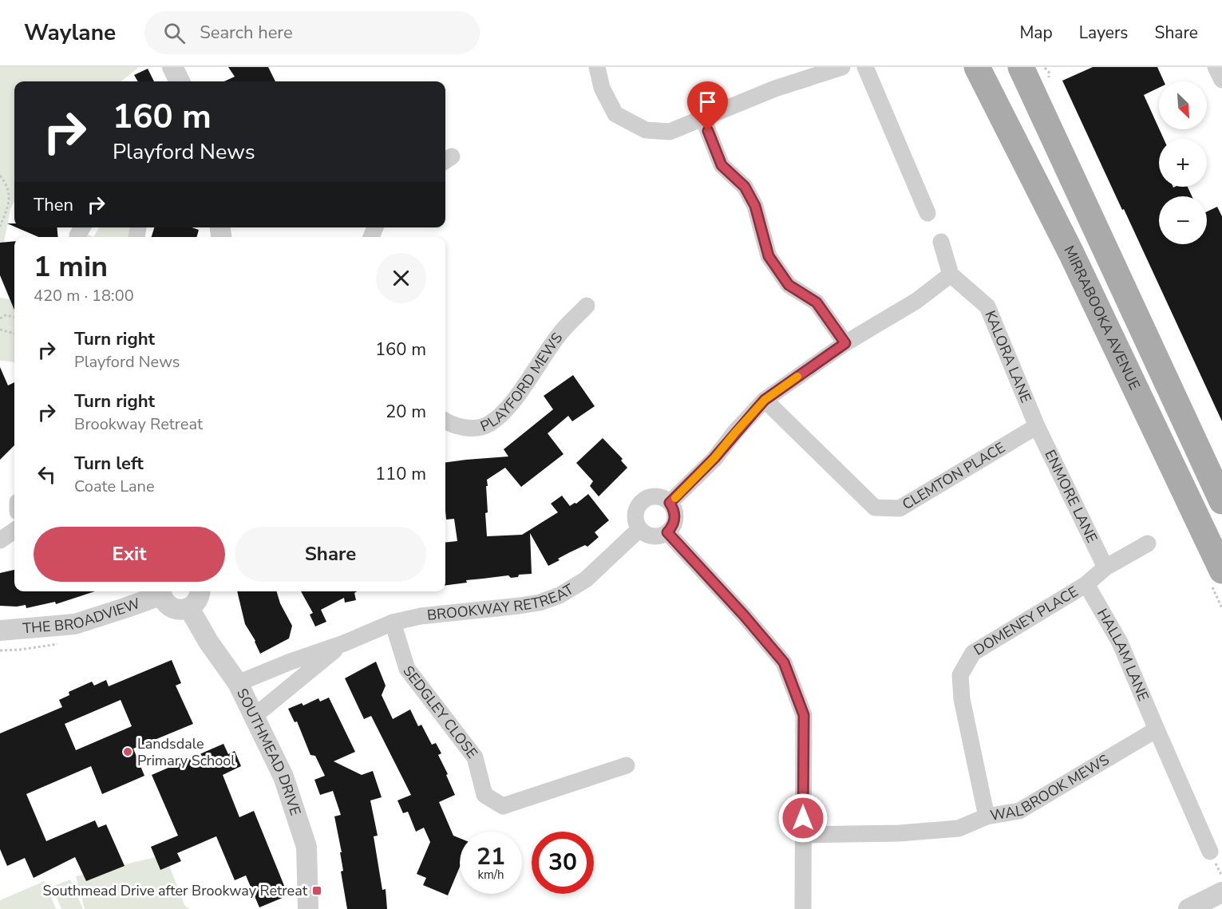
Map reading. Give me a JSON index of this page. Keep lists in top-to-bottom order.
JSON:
{
  "streets": {
    "main road": ["MIRRABOOKA AVENUE"],
    "street": [
      "KALORA LANE",
      "PLAYFORD MEWS",
      "CLEMTON PLACE",
      "ENMORE LANE",
      "BROOKWAY RETREAT",
      "THE BROADVIEW",
      "DOMENEY PLACE",
      "HALLAM LANE",
      "SEDGLEY CLOSE",
      "SOUTHMEAD DRIVE",
      "WALBROOK MEWS"
    ]
  },
  "crossings": [
    ["KALORA LANE", "CLEMTON PLACE"],
    ["KALORA LANE", "ENMORE LANE"],
    ["CLEMTON PLACE", "ENMORE LANE"],
    ["ENMORE LANE", "DOMENEY PLACE"],
    ["BROOKWAY RETREAT", "SEDGLEY CLOSE"],
    ["BROOKWAY RETREAT", "SOUTHMEAD DRIVE"],
    ["DOMENEY PLACE", "HALLAM LANE"],
    ["DOMENEY PLACE", "WALBROOK MEWS"],
    ["HALLAM LANE", "WALBROOK MEWS"]
  ],
  "places": {
    "other": ["Landsdale Primary School"],
    "transit": ["Southmead Drive after Brookway Retreat"]
  },
  "north": "bottom right",
  "page": {
    "header": "Waylane",
    "search": "Search here",
    "nav": ["Map", "Layers", "Share"],
    "map_buttons": ["+", "−"],
    "turn": ["160 m", "Playford News"],
    "then": "Then",
    "heading": ["1 min", "420 m · 18:00"],
    "list": [
      {
        "name": "Turn right",
        "note": "Playford News",
        "value": "160 m"
      },
      {
        "name": "Turn right",
        "note": "Brookway Retreat",
        "value": "20 m"
      },
      {
        "name": "Turn left",
        "note": "Coate Lane",
        "value": "110 m"
      }
    ],
    "buttons": ["Exit", "Share"],
    "speed": "21 km/h",
    "limit": "30"
  }
}
